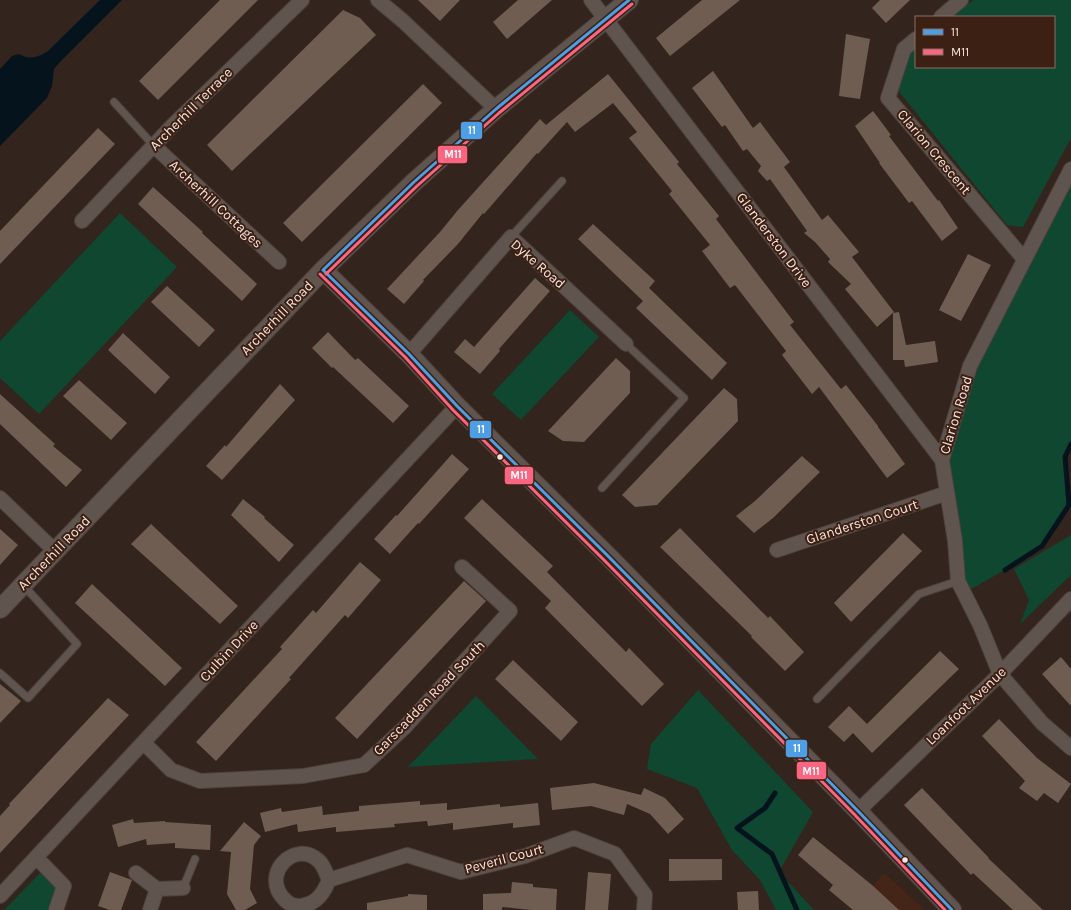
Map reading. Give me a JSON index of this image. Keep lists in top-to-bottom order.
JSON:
{
  "streets": {
    "street": [
      "Archerhill Terrace",
      "Clarion Crescent",
      "Archerhill Cottages",
      "Glanderston Drive",
      "Dyke Road",
      "Archerhill Road",
      "Clarion Road",
      "Glanderston Court",
      "Culbin Drive",
      "Garscadden Road South",
      "Loanfoot Avenue",
      "Peveril Court"
    ]
  },
  "crossings": [
    ["Archerhill Terrace", "Archerhill Cottages"],
    ["Clarion Crescent", "Clarion Road"],
    ["Glanderston Drive", "Archerhill Road"],
    ["Glanderston Drive", "Clarion Road"],
    ["Clarion Road", "Glanderston Court"],
    ["Clarion Road", "Loanfoot Avenue"],
    ["Culbin Drive", "Garscadden Road South"]
  ],
  "lines": ["transit line 11", "transit line M11"],
  "legend": ["11", "M11"]
}
